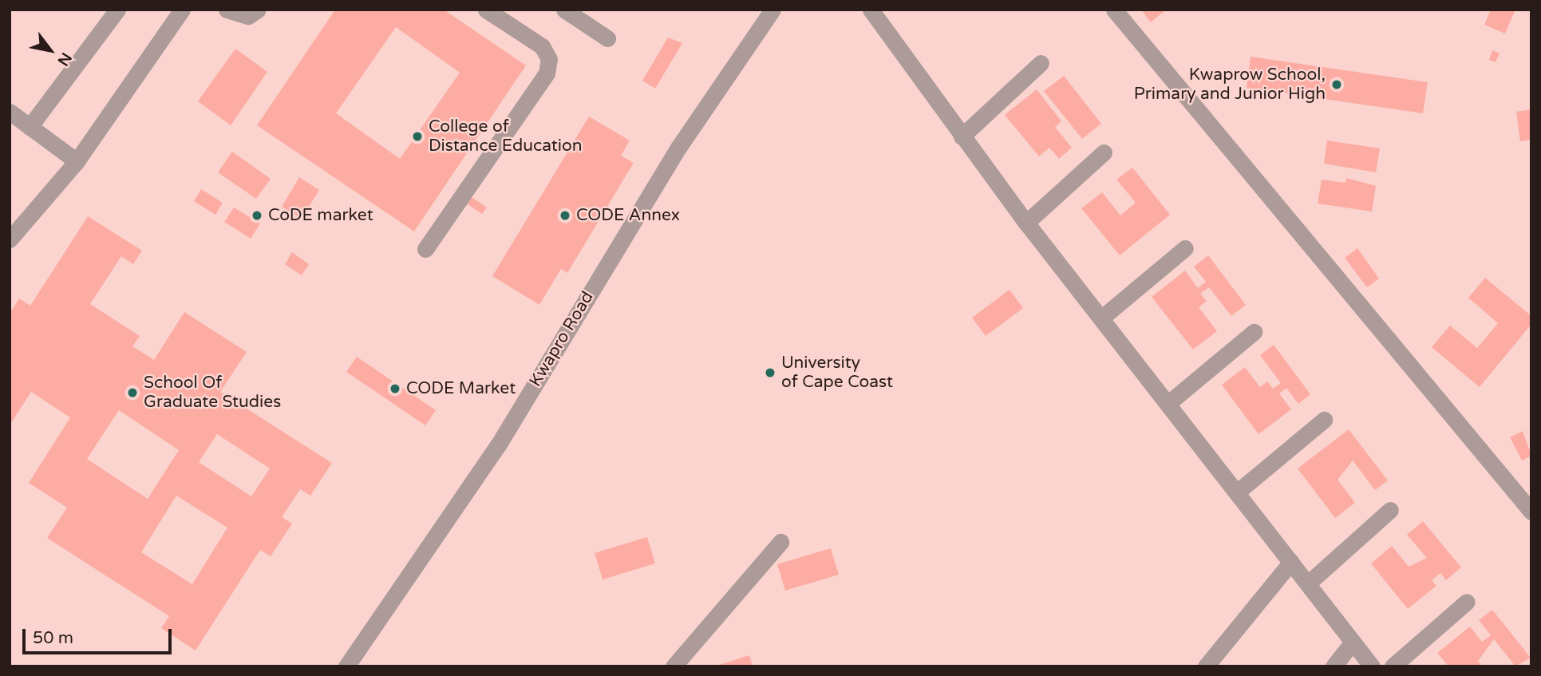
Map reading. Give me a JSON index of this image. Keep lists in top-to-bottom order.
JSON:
{
  "streets": {
    "street": ["Kwapro Road"]
  },
  "places": [
    "Kwaprow School, Primary and Junior High",
    "College of Distance Education",
    "CoDE market",
    "CODE Annex",
    "University of Cape Coast",
    "CODE Market",
    "School Of Graduate Studies"
  ],
  "scale_bar": "50 m",
  "north": "bottom right"
}
